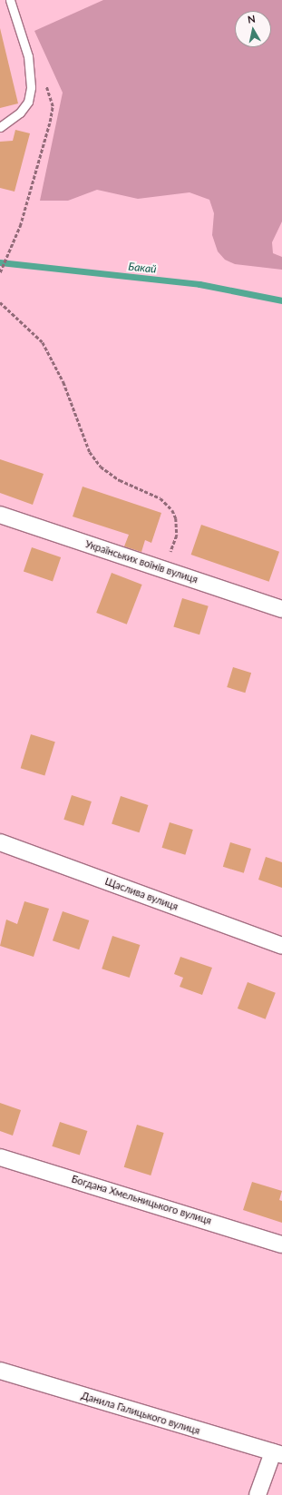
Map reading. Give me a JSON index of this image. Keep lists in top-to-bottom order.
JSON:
{
  "streets": {
    "street": [
      "Українських воїнів вулиця",
      "Щаслива вулиця",
      "Богдана Хмельницького вулиця",
      "Данила Галицького вулиця"
    ]
  },
  "water": ["Бакай"],
  "north": "top"
}
